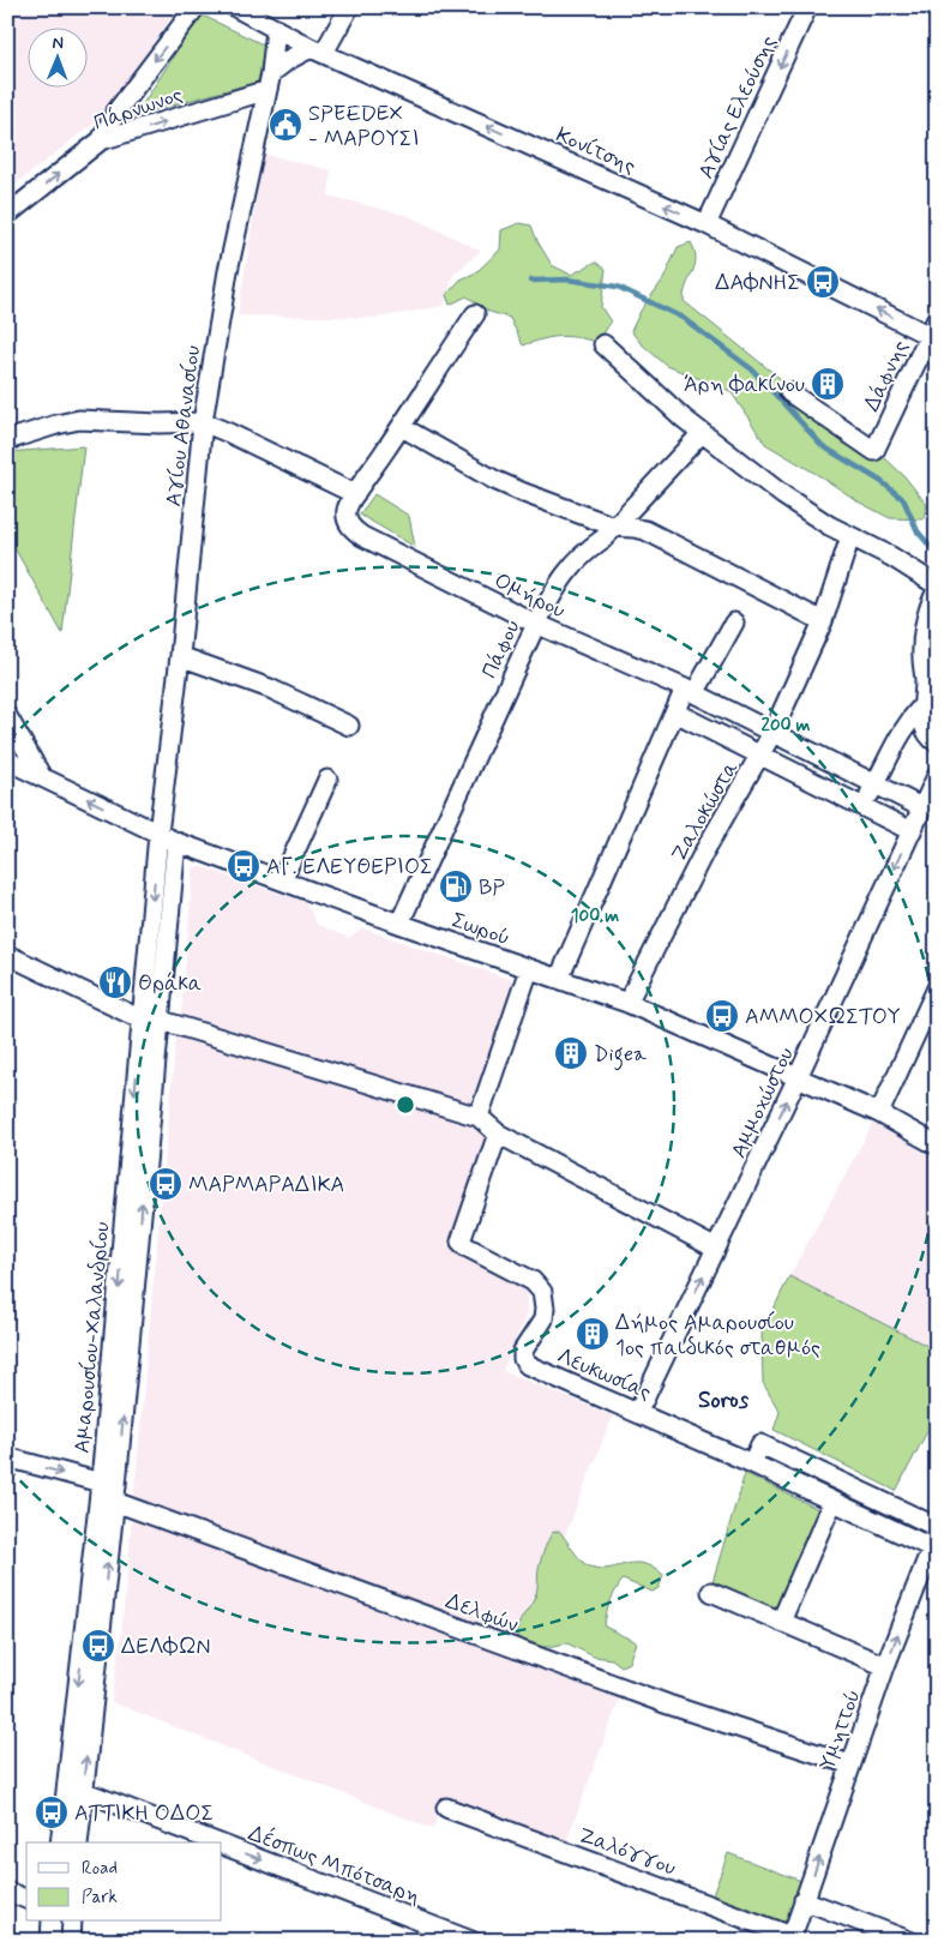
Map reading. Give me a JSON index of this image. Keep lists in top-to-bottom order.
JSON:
{
  "streets": {
    "street": [
      "Αγίας Ελεούσης",
      "Πάρνωνος",
      "Κονίτσης",
      "Δάφνης",
      "Αγίου Αθανασίου",
      "Ομήρου",
      "Πάφου",
      "Ζαλοκώστα",
      "Σωρού",
      "Αμμοχώστου",
      "Αμαρουσίου-Χαλανδρίου",
      "Λευκωσίας",
      "Δελφών",
      "Υμηττού",
      "Ζαλόγγου",
      "Δέσπως Μπότσαρη"
    ]
  },
  "crossings": [
    ["Αγίας Ελεούσης", "Κονίτσης"],
    ["Πάρνωνος", "Κονίτσης"],
    ["Πάρνωνος", "Αγίου Αθανασίου"],
    ["Κονίτσης", "Δάφνης"],
    ["Κονίτσης", "Αγίου Αθανασίου"],
    ["Αγίου Αθανασίου", "Σωρού"],
    ["Αγίου Αθανασίου", "Αμαρουσίου-Χαλανδρίου"],
    ["Ομήρου", "Πάφου"],
    ["Ομήρου", "Ζαλοκώστα"],
    ["Ομήρου", "Αμμοχώστου"],
    ["Πάφου", "Σωρού"],
    ["Ζαλοκώστα", "Σωρού"],
    ["Σωρού", "Αμμοχώστου"],
    ["Σωρού", "Αμαρουσίου-Χαλανδρίου"],
    ["Αμμοχώστου", "Λευκωσίας"],
    ["Αμαρουσίου-Χαλανδρίου", "Δελφών"],
    ["Αμαρουσίου-Χαλανδρίου", "Δέσπως Μπότσαρη"],
    ["Λευκωσίας", "Υμηττού"],
    ["Δελφών", "Υμηττού"],
    ["Υμηττού", "Ζαλόγγου"]
  ],
  "one_way": [
    "Αγίας Ελεούσης",
    "Πάρνωνος",
    "Κονίτσης",
    "Δέσπως Μπότσαρη"
  ],
  "districts": ["Soros"],
  "places": {
    "public building": ["SPEEDEX - ΜΑΡΟΥΣΙ"],
    "bus stop": [
      "ΔΑΦΝΗΣ",
      "ΑΓ. ΕΛΕΥΘΕΡΙΟΣ",
      "ΑΜΜΟΧΩΣΤΟΥ",
      "ΜΑΡΜΑΡΑΔΙΚΑ",
      "ΔΕΛΦΩΝ",
      "ΑΤΤΙΚΗ ΟΔΟΣ"
    ],
    "building": ["Άρη Φακίνου", "Digea", "Δήμος Αμαρουσίου 1ος παιδικός σταθμός"],
    "fuel station": ["BP"],
    "restaurant": ["Θράκα"]
  },
  "legend": ["Road", "Park"],
  "north": "top",
  "rings": ["200 m", "100 m"]
}
